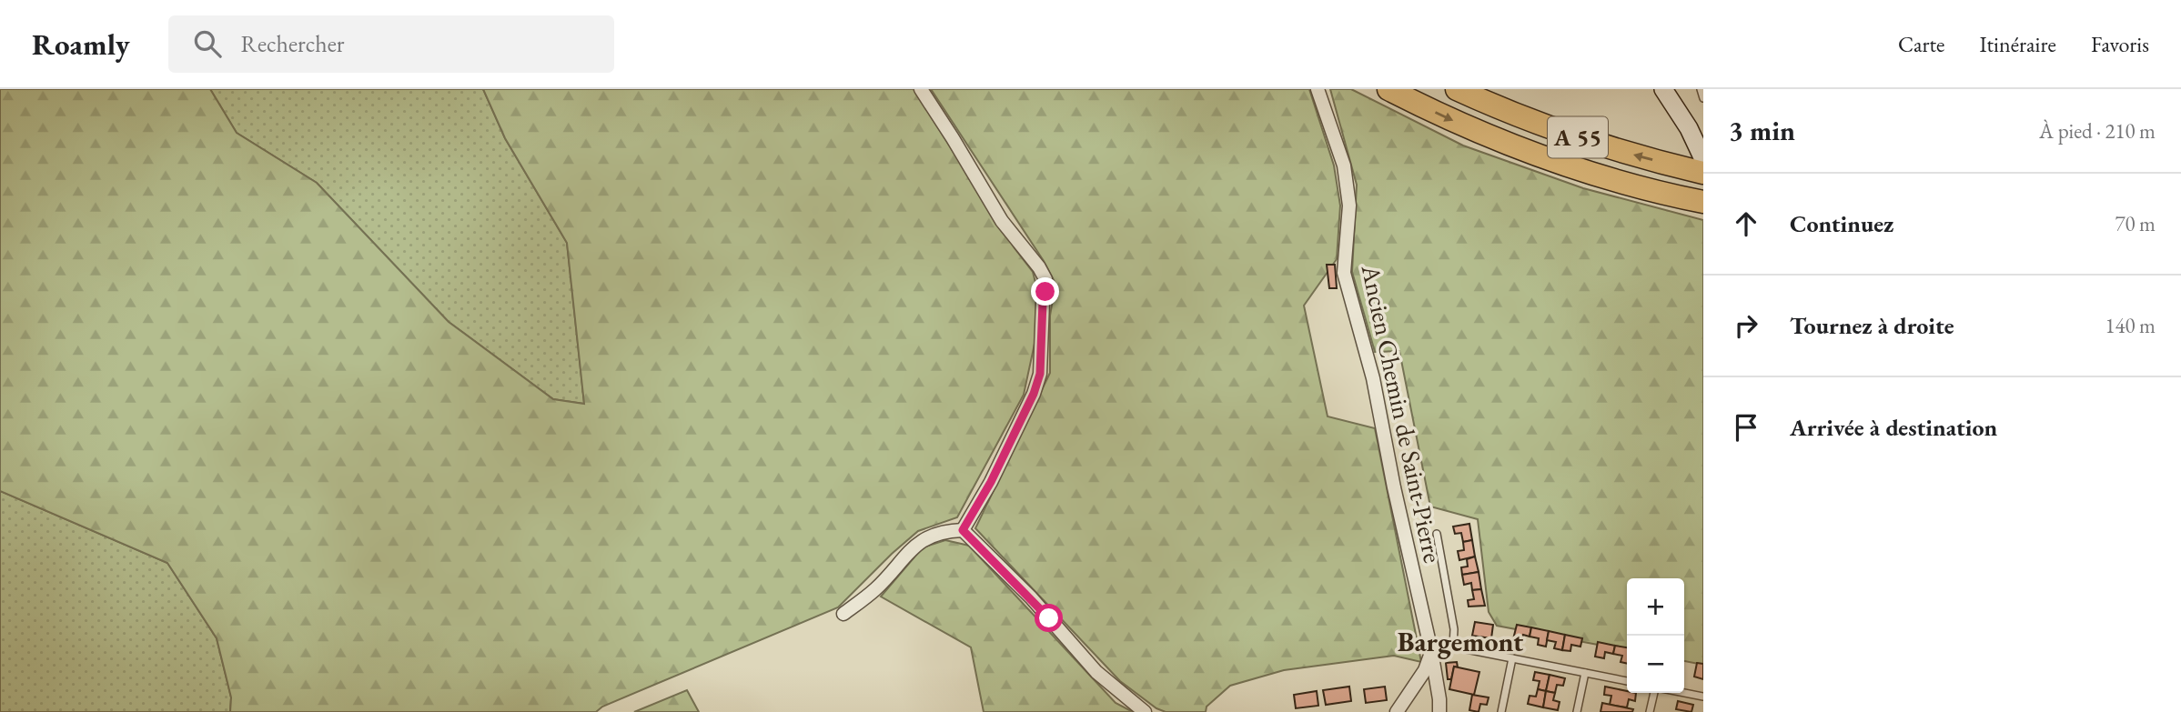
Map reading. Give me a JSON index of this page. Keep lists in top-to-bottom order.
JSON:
{
  "streets": {
    "highway": ["A 55"],
    "street": ["Ancien Chemin de Saint-Pierre"]
  },
  "districts": ["Bargemont"],
  "page": {
    "header": "Roamly",
    "search": "Rechercher",
    "nav": ["Carte", "Itinéraire", "Favoris"],
    "heading": ["3 min", "À pied · 210 m"],
    "list": [
      ["Continuez", "70 m"],
      ["Tournez à droite", "140 m"],
      "Arrivée à destination"
    ],
    "map_buttons": ["+", "−"]
  }
}
